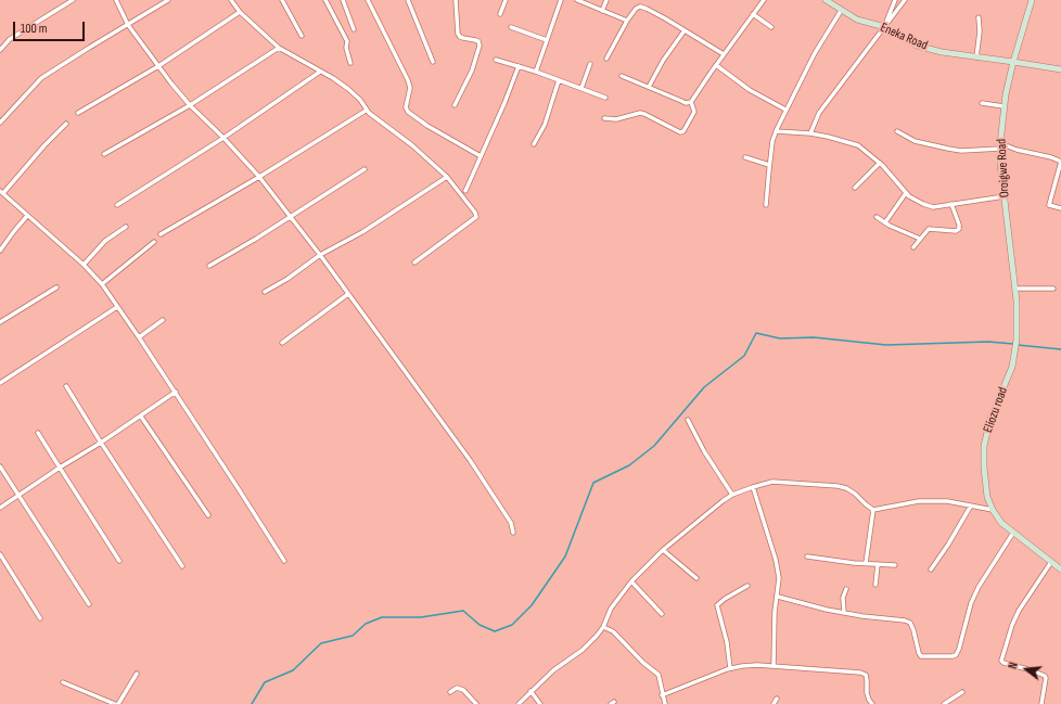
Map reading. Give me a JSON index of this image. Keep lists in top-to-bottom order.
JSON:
{
  "streets": {
    "street": ["Eneka Road", "Oroigwe Road", "Eliozu road"]
  },
  "crossings": [
    ["Eneka Road", "Oroigwe Road"],
    ["Oroigwe Road", "Eliozu road"]
  ],
  "scale_bar": "100 m",
  "north": "left"
}
